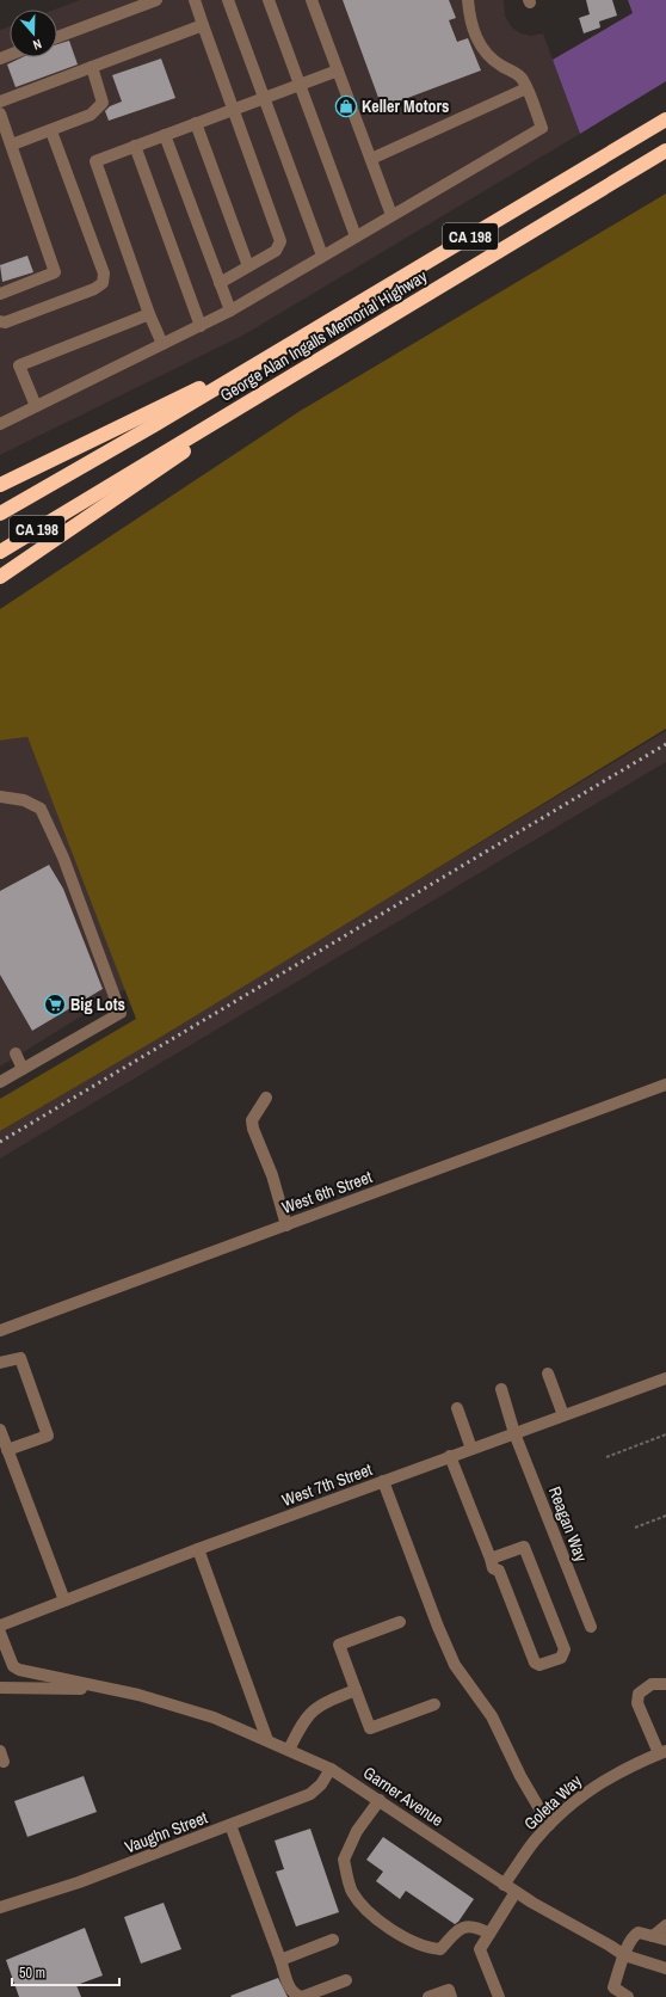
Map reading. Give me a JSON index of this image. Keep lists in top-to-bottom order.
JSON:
{
  "streets": {
    "highway": ["CA 198", "George Alan Ingalls Memorial Highway"],
    "street": [
      "West 6th Street",
      "West 7th Street",
      "Reagan Way",
      "Garner Avenue",
      "Goleta Way",
      "Vaughn Street"
    ]
  },
  "crossings": [
    ["West 7th Street", "Reagan Way"],
    ["Garner Avenue", "Goleta Way"],
    ["Garner Avenue", "Vaughn Street"]
  ],
  "places": {
    "shop": ["Keller Motors"],
    "supermarket": ["Big Lots"]
  },
  "scale_bar": "50 m",
  "north": "bottom"
}
